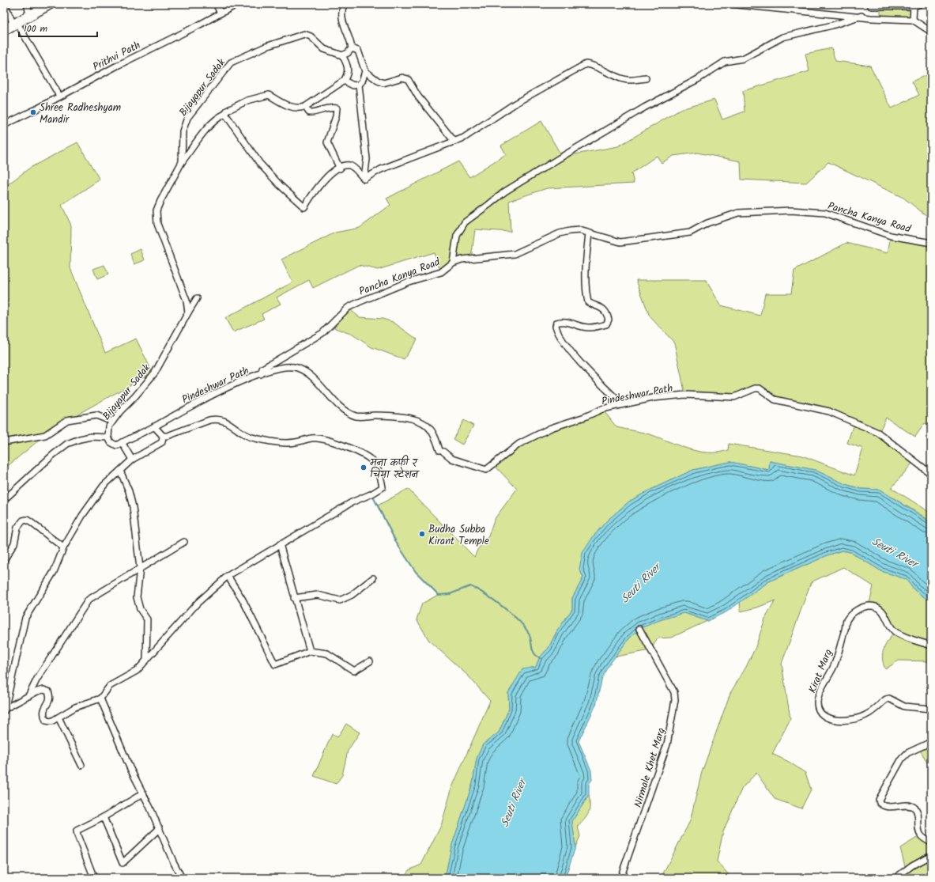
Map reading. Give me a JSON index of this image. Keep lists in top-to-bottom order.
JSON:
{
  "streets": {
    "street": [
      "Prithvi Path",
      "Bijayapur Sadak",
      "Pancha Kanya Road",
      "Pindeshwar Path",
      "Kirat Marg",
      "Nirmale Khet Marg"
    ]
  },
  "crossings": [
    ["Pancha Kanya Road", "Pindeshwar Path"]
  ],
  "water": ["Seuti River"],
  "places": ["Shree Radheshyam Mandir", "मुना कफी र चिया स्टेशन", "Budha Subba Kirant Temple"],
  "scale_bar": "100 m"
}
